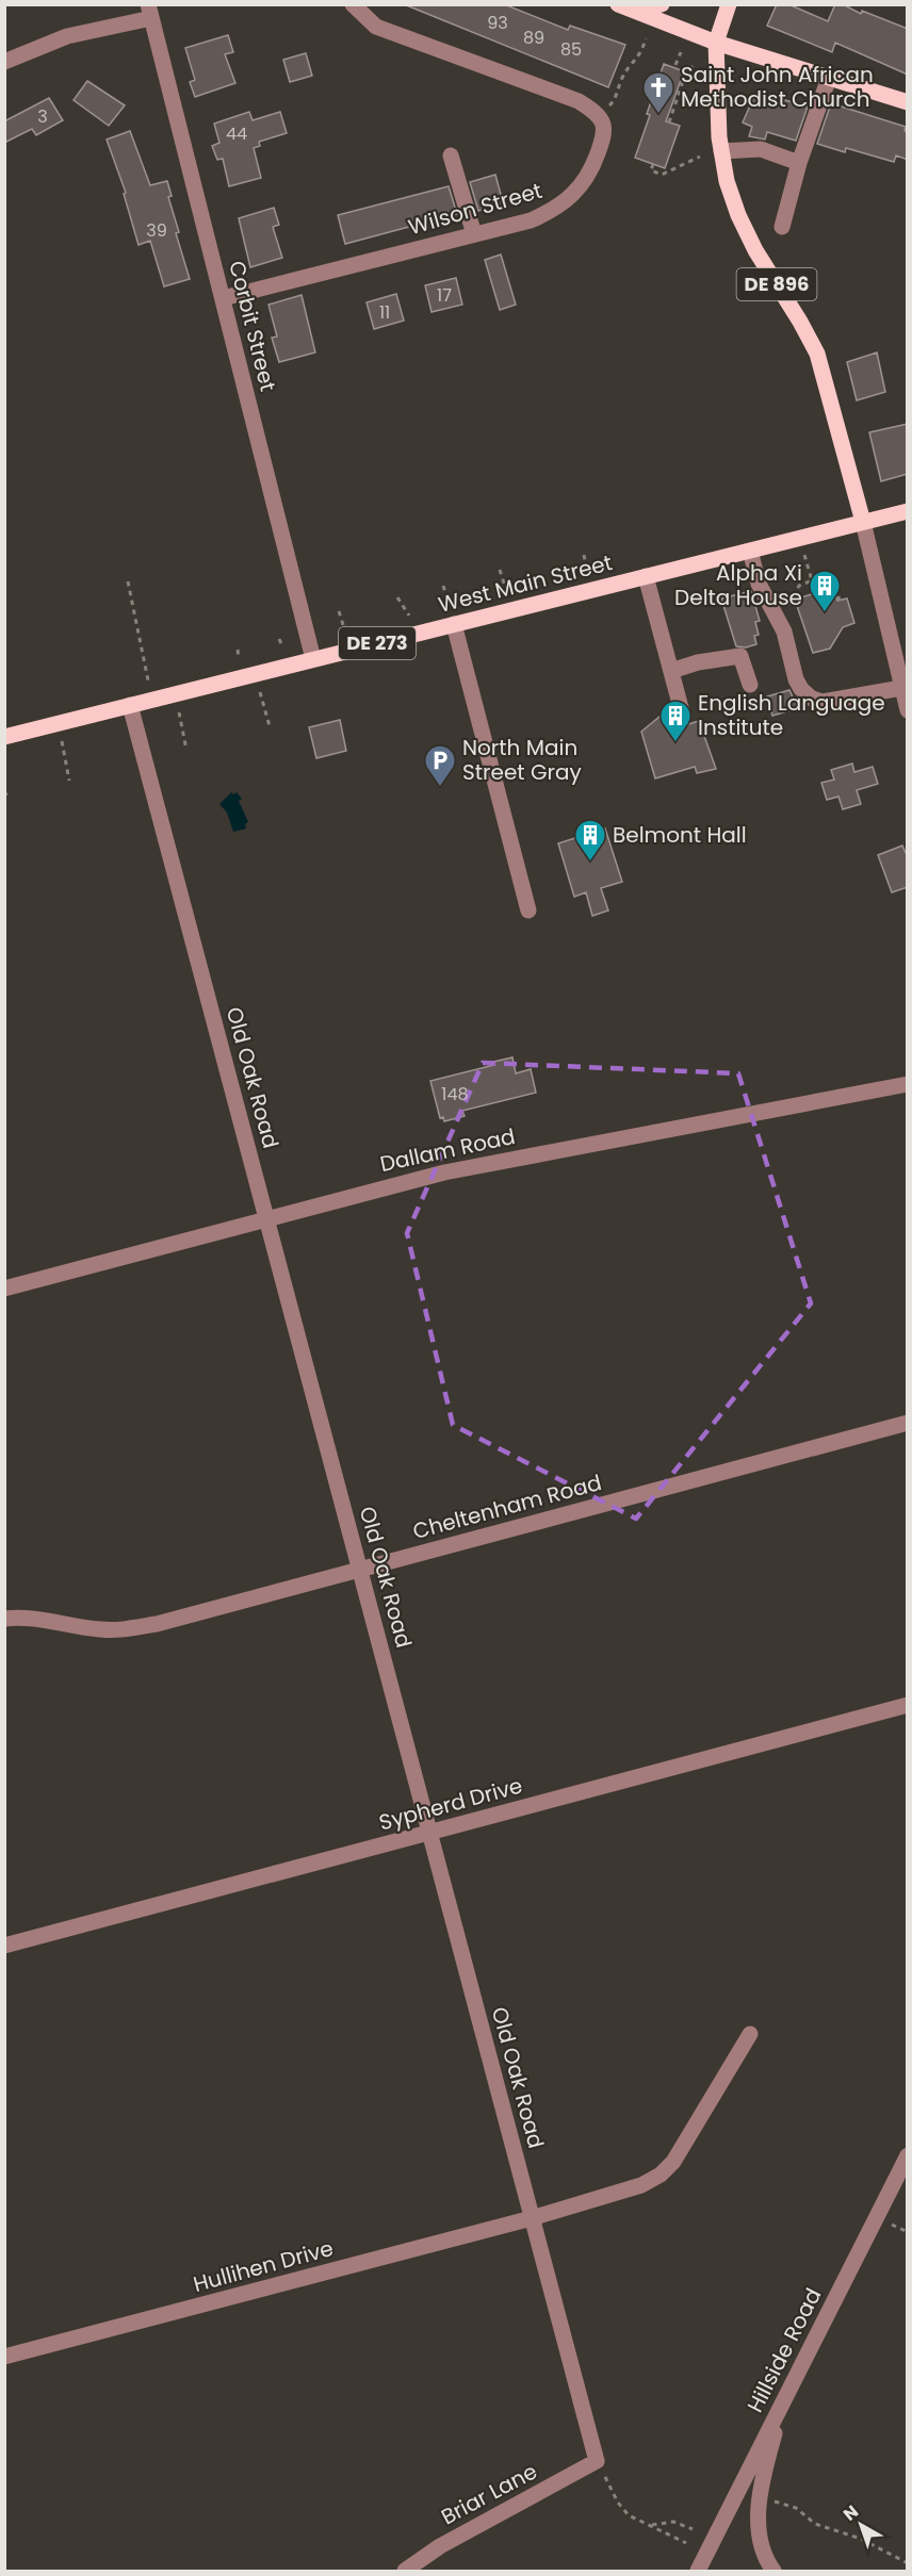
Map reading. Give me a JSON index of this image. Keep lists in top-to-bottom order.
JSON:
{
  "streets": {
    "main road": ["DE 896", "West Main Street", "DE 273"],
    "street": [
      "Wilson Street",
      "Corbit Street",
      "Old Oak Road",
      "Dallam Road",
      "Cheltenham Road",
      "Sypherd Drive",
      "Hullihen Drive",
      "Hillside Road",
      "Briar Lane"
    ]
  },
  "crossings": [
    ["Wilson Street", "Corbit Street"],
    ["DE 896", "West Main Street"],
    ["Corbit Street", "West Main Street"],
    ["West Main Street", "Old Oak Road"],
    ["Old Oak Road", "Dallam Road"],
    ["Old Oak Road", "Cheltenham Road"],
    ["Old Oak Road", "Sypherd Drive"],
    ["Old Oak Road", "Hullihen Drive"],
    ["Old Oak Road", "Briar Lane"]
  ],
  "places": {
    "church": ["Saint John African Methodist Church"],
    "building": ["Alpha Xi Delta House", "English Language Institute", "Belmont Hall"],
    "parking": ["North Main Street Gray"]
  },
  "house_numbers": [
    "93",
    "89",
    "85",
    "3",
    "44",
    "39",
    "17",
    "11",
    "148"
  ],
  "north": "top left"
}
